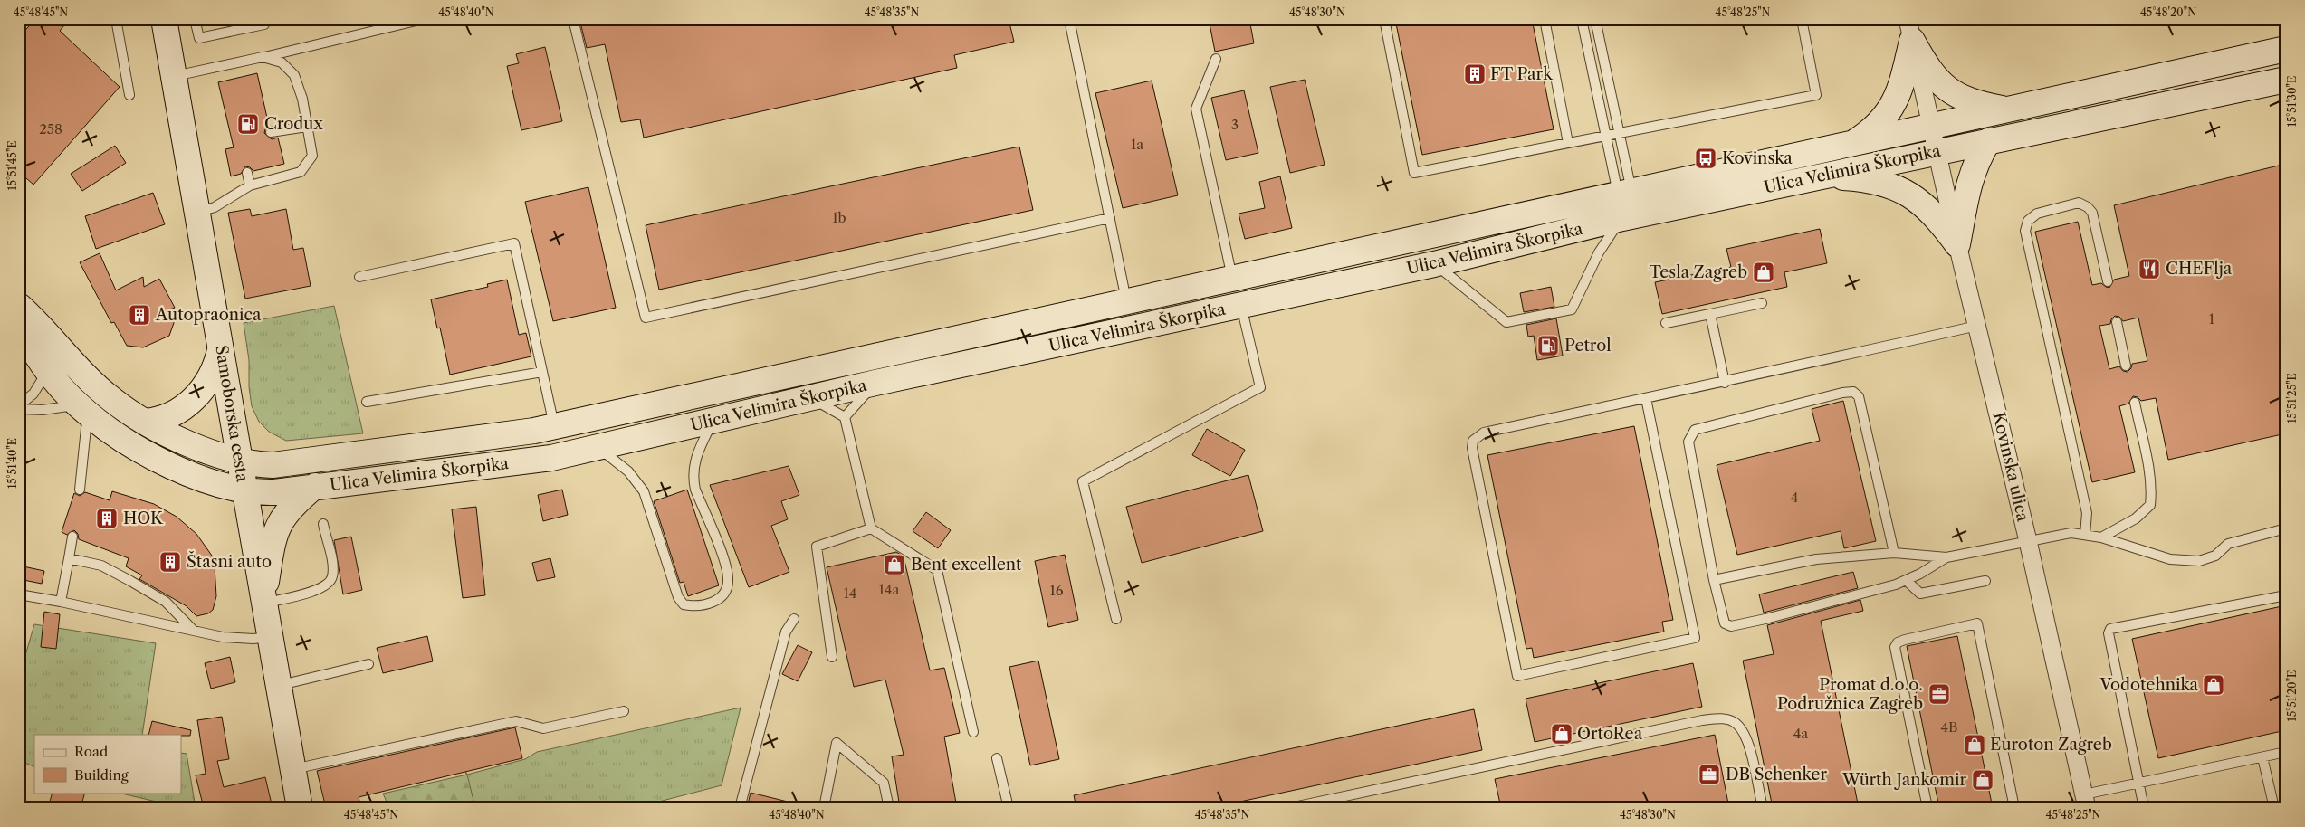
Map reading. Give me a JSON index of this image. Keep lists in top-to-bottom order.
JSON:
{
  "streets": {
    "main road": ["Ulica Velimira Škorpika", "Samoborska cesta"],
    "street": ["Kovinska ulica"]
  },
  "crossings": [
    ["Ulica Velimira Škorpika", "Samoborska cesta"],
    ["Ulica Velimira Škorpika", "Kovinska ulica"]
  ],
  "places": {
    "building": [
      "FT Park",
      "Autopraonica",
      "HOK",
      "Štasni auto"
    ],
    "fuel station": ["Crodux", "Petrol"],
    "bus stop": ["Kovinska"],
    "restaurant": ["CHEFlja"],
    "shop": [
      "Tesla Zagreb",
      "Bent excellent",
      "Vodotehnika",
      "OrtoRea",
      "Euroton Zagreb",
      "Würth Jankomir"
    ],
    "office": ["Promat d.o.o. Podružnica Zagreb", "DB Schenker"]
  },
  "house_numbers": [
    "3",
    "258",
    "1a",
    "1b",
    "1",
    "4",
    "14a",
    "16",
    "14",
    "4B",
    "4a"
  ],
  "legend": ["Road", "Building"],
  "coordinates": [
    "45°48'45\"N",
    "45°48'40\"N",
    "45°48'35\"N",
    "45°48'30\"N",
    "45°48'25\"N",
    "45°48'20\"N",
    "15°51'30\"E",
    "15°51'45\"E",
    "15°51'25\"E",
    "15°51'40\"E",
    "15°51'20\"E"
  ]
}
